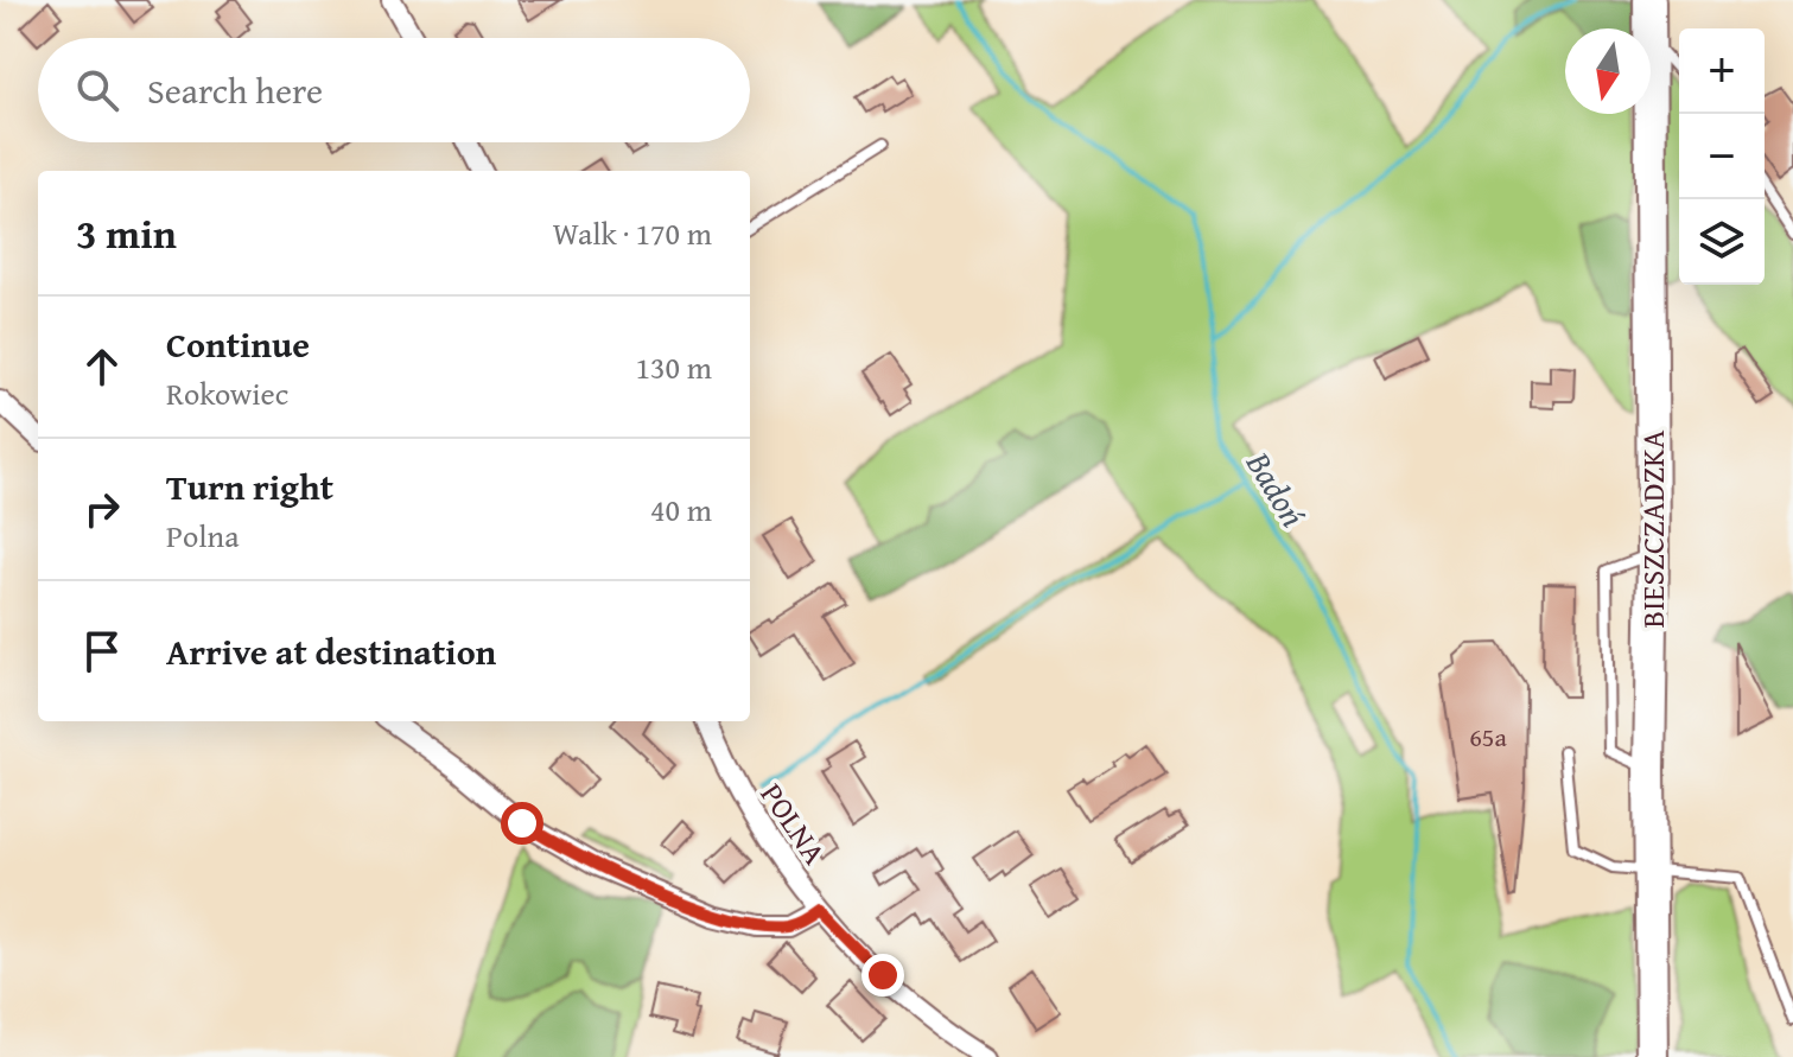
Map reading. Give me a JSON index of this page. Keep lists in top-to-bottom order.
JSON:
{
  "streets": {
    "main road": ["BIESZCZADZKA"],
    "street": ["POLNA"]
  },
  "water": ["Badoń"],
  "house_numbers": ["65a"],
  "north": "bottom",
  "page": {
    "map_buttons": ["+", "−"],
    "search": "Search here",
    "heading": ["3 min", "Walk · 170 m"],
    "list": [
      ["Continue", "Rokowiec", "130 m"],
      ["Turn right", "Polna", "40 m"],
      "Arrive at destination"
    ]
  }
}
